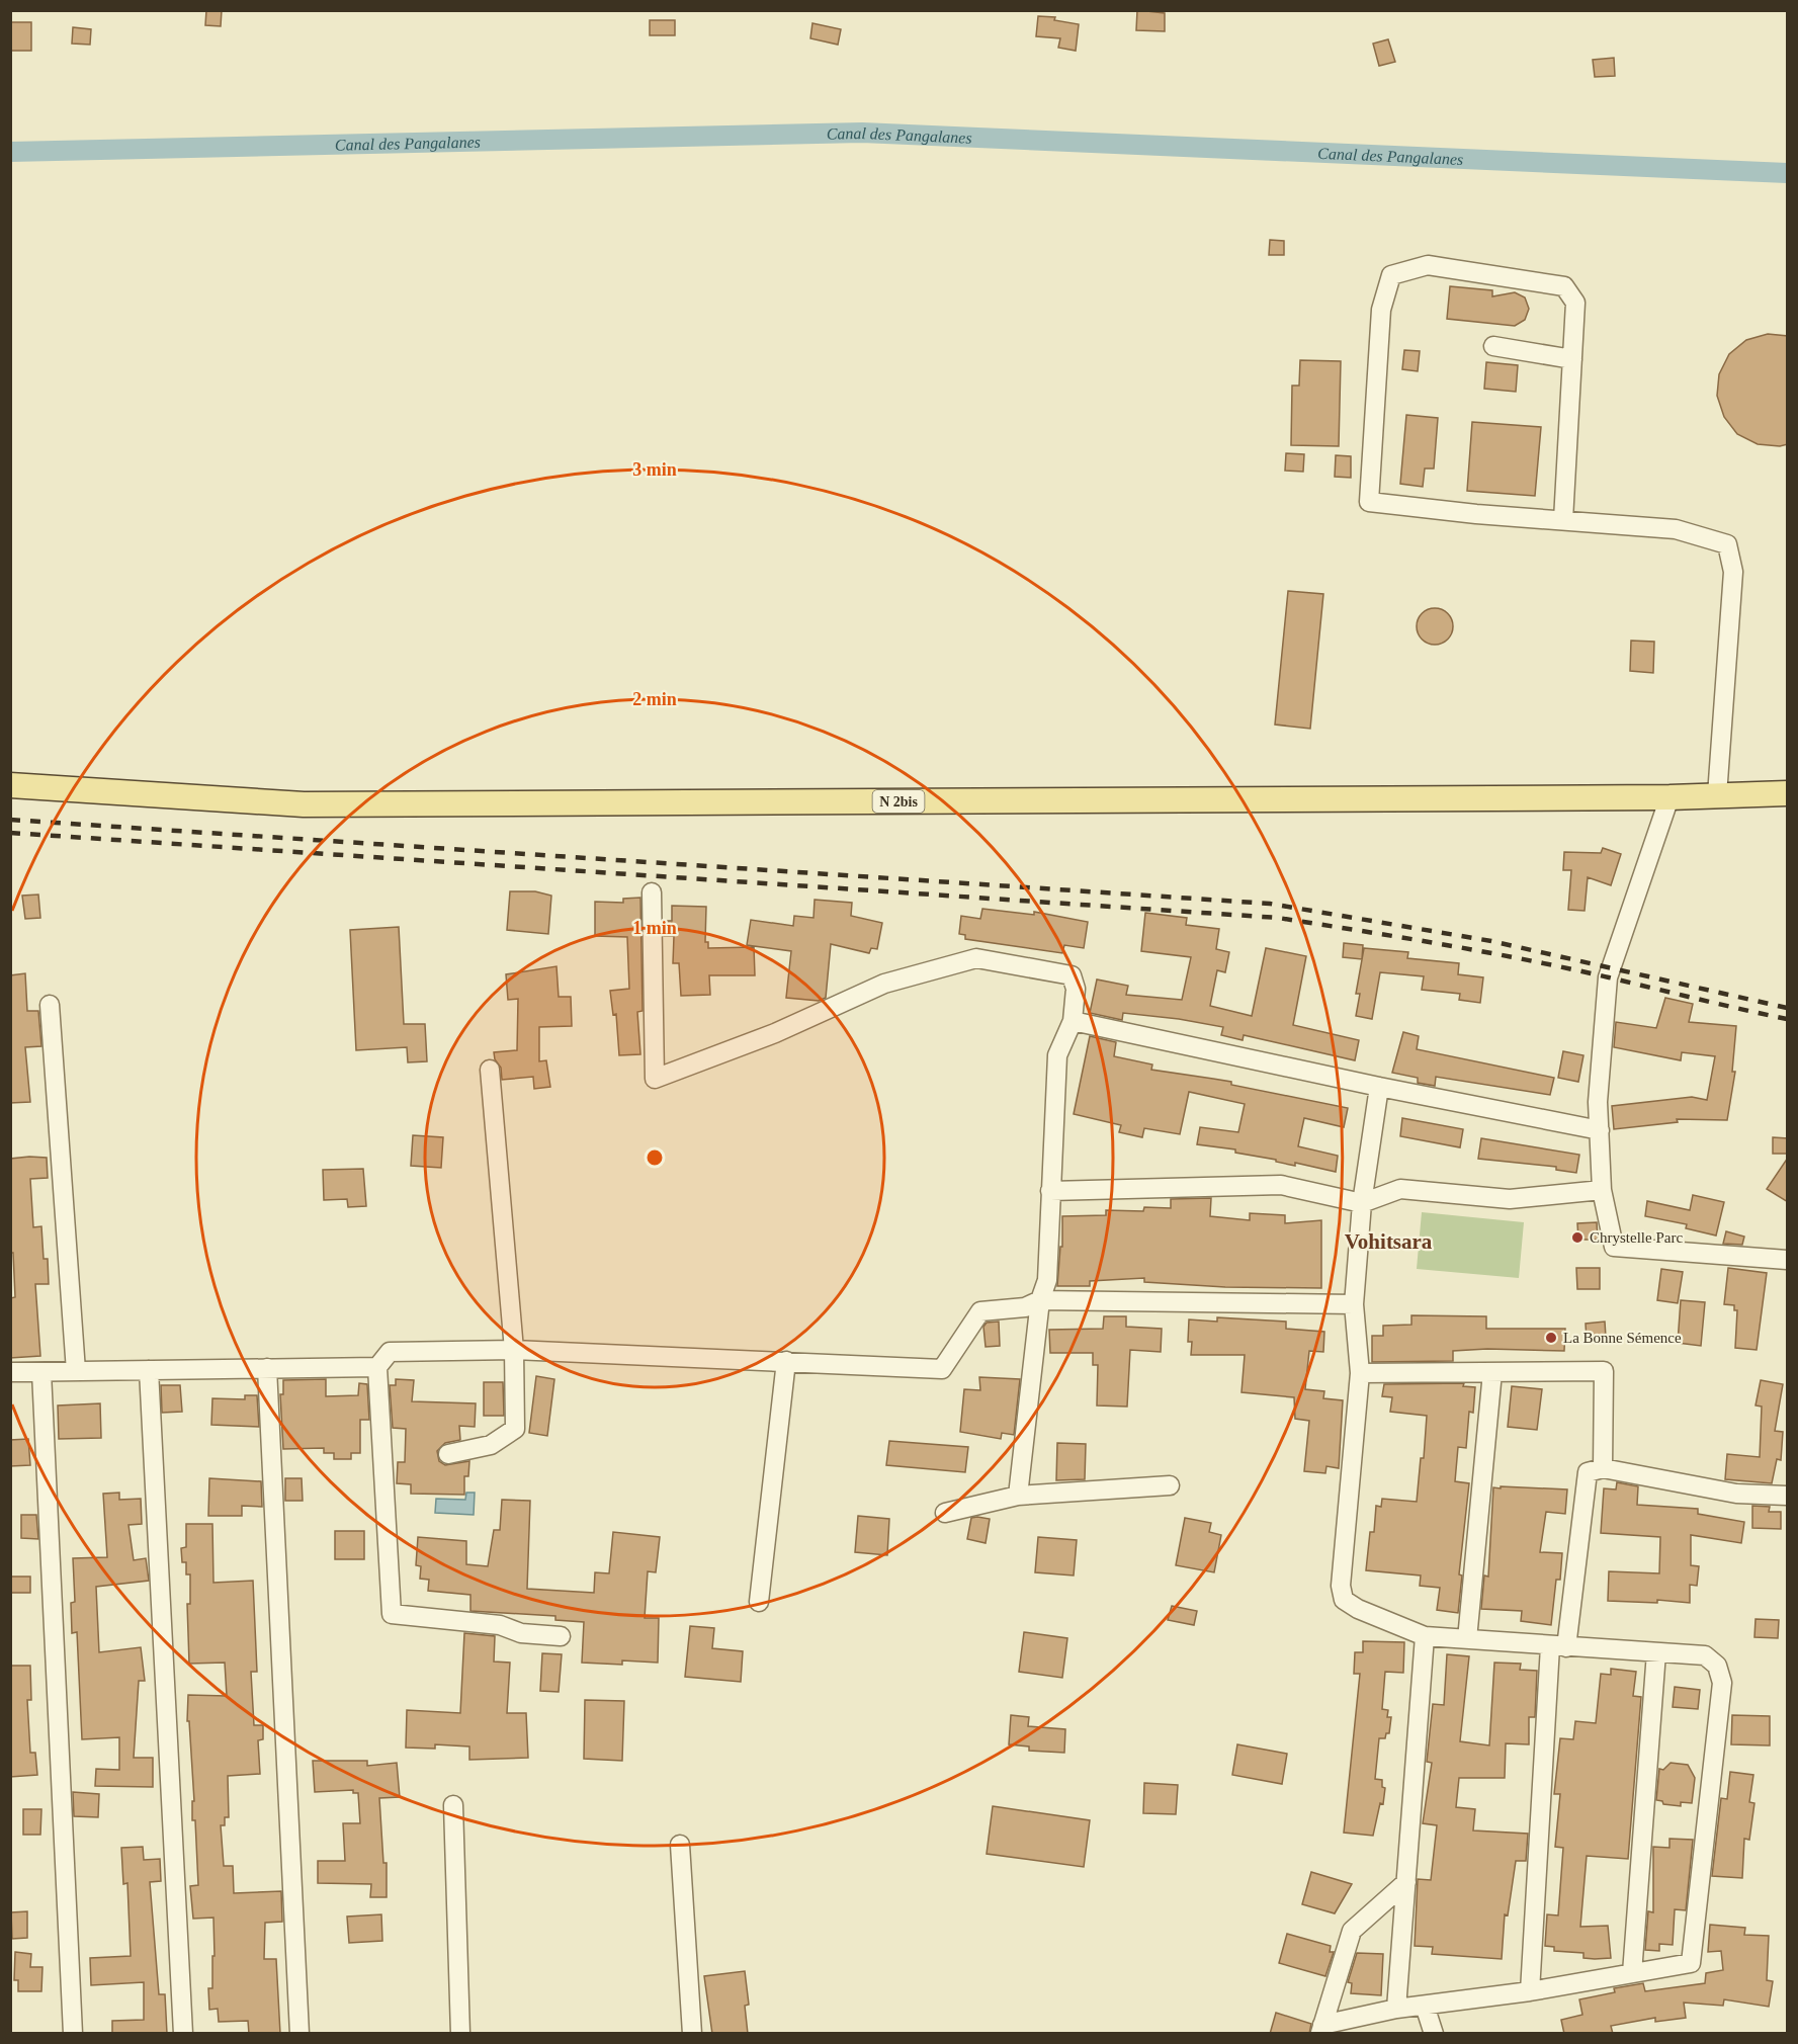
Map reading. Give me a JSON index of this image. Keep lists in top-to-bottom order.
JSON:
{
  "streets": {
    "main road": ["N 2bis"]
  },
  "districts": ["Vohitsara"],
  "water": ["Canal des Pangalanes"],
  "places": ["Chrystelle Parc", "La Bonne Sémence"],
  "rings": ["3 min", "2 min", "1 min"]
}
